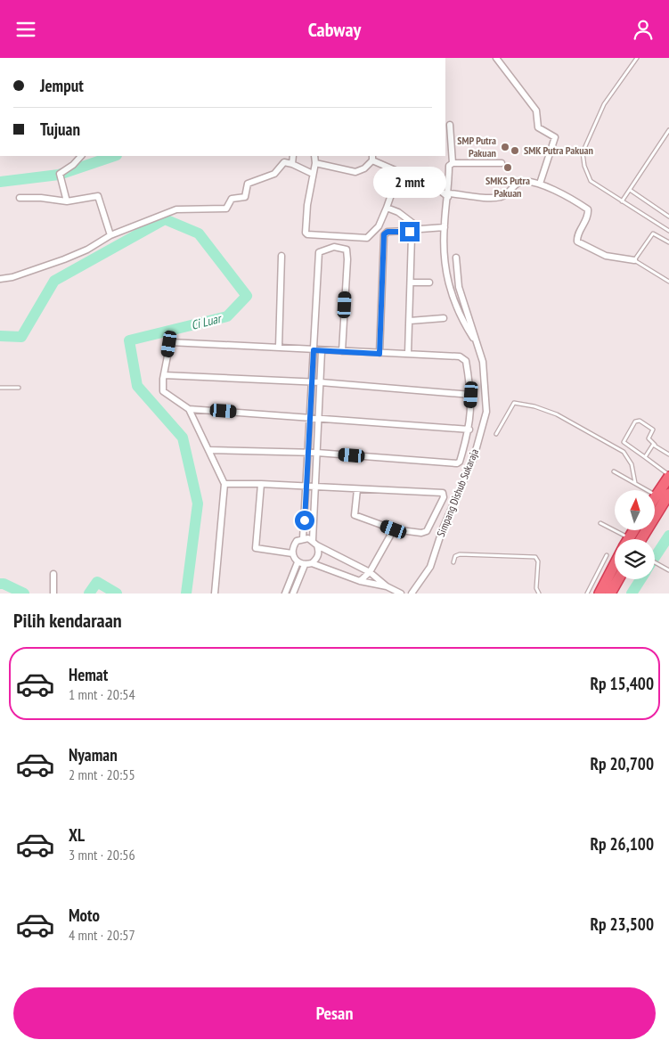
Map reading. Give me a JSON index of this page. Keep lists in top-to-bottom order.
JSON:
{
  "streets": {
    "street": ["Simpang Dishub Sukaraja"]
  },
  "water": ["Ci Luar"],
  "places": ["SMP Putra Pakuan", "SMK Putra Pakuan", "SMKS Putra Pakuan"],
  "north": "top",
  "page": {
    "header": "Cabway",
    "banner": ["Jemput", "Tujuan"],
    "bubble": "2 mnt",
    "heading": "Pilih kendaraan",
    "list": [
      {
        "name": "Hemat",
        "note": "1 mnt · 20:54",
        "value": "Rp 15,400"
      },
      {
        "name": "Nyaman",
        "note": "2 mnt · 20:55",
        "value": "Rp 20,700"
      },
      {
        "name": "XL",
        "note": "3 mnt · 20:56",
        "value": "Rp 26,100"
      },
      {
        "name": "Moto",
        "note": "4 mnt · 20:57",
        "value": "Rp 23,500"
      }
    ],
    "buttons": "Pesan"
  }
}
